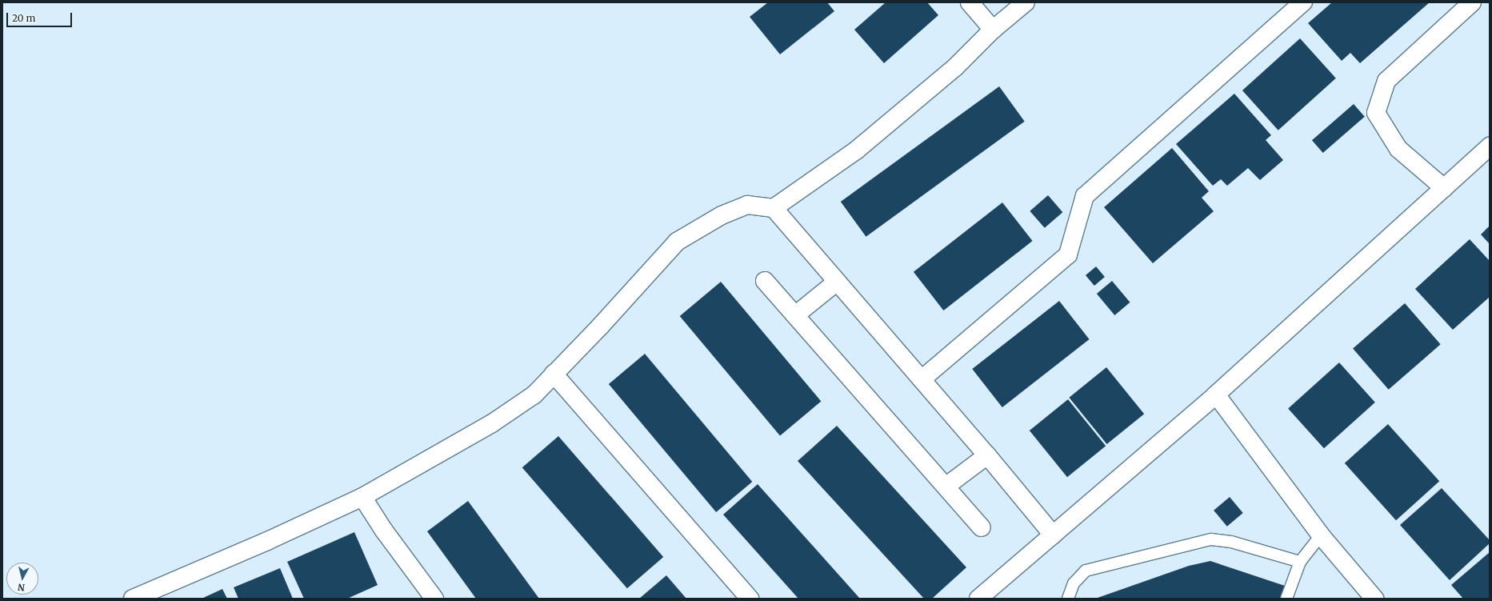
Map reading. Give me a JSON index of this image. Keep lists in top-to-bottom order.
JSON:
{
  "scale_bar": "20 m",
  "north": "bottom"
}
